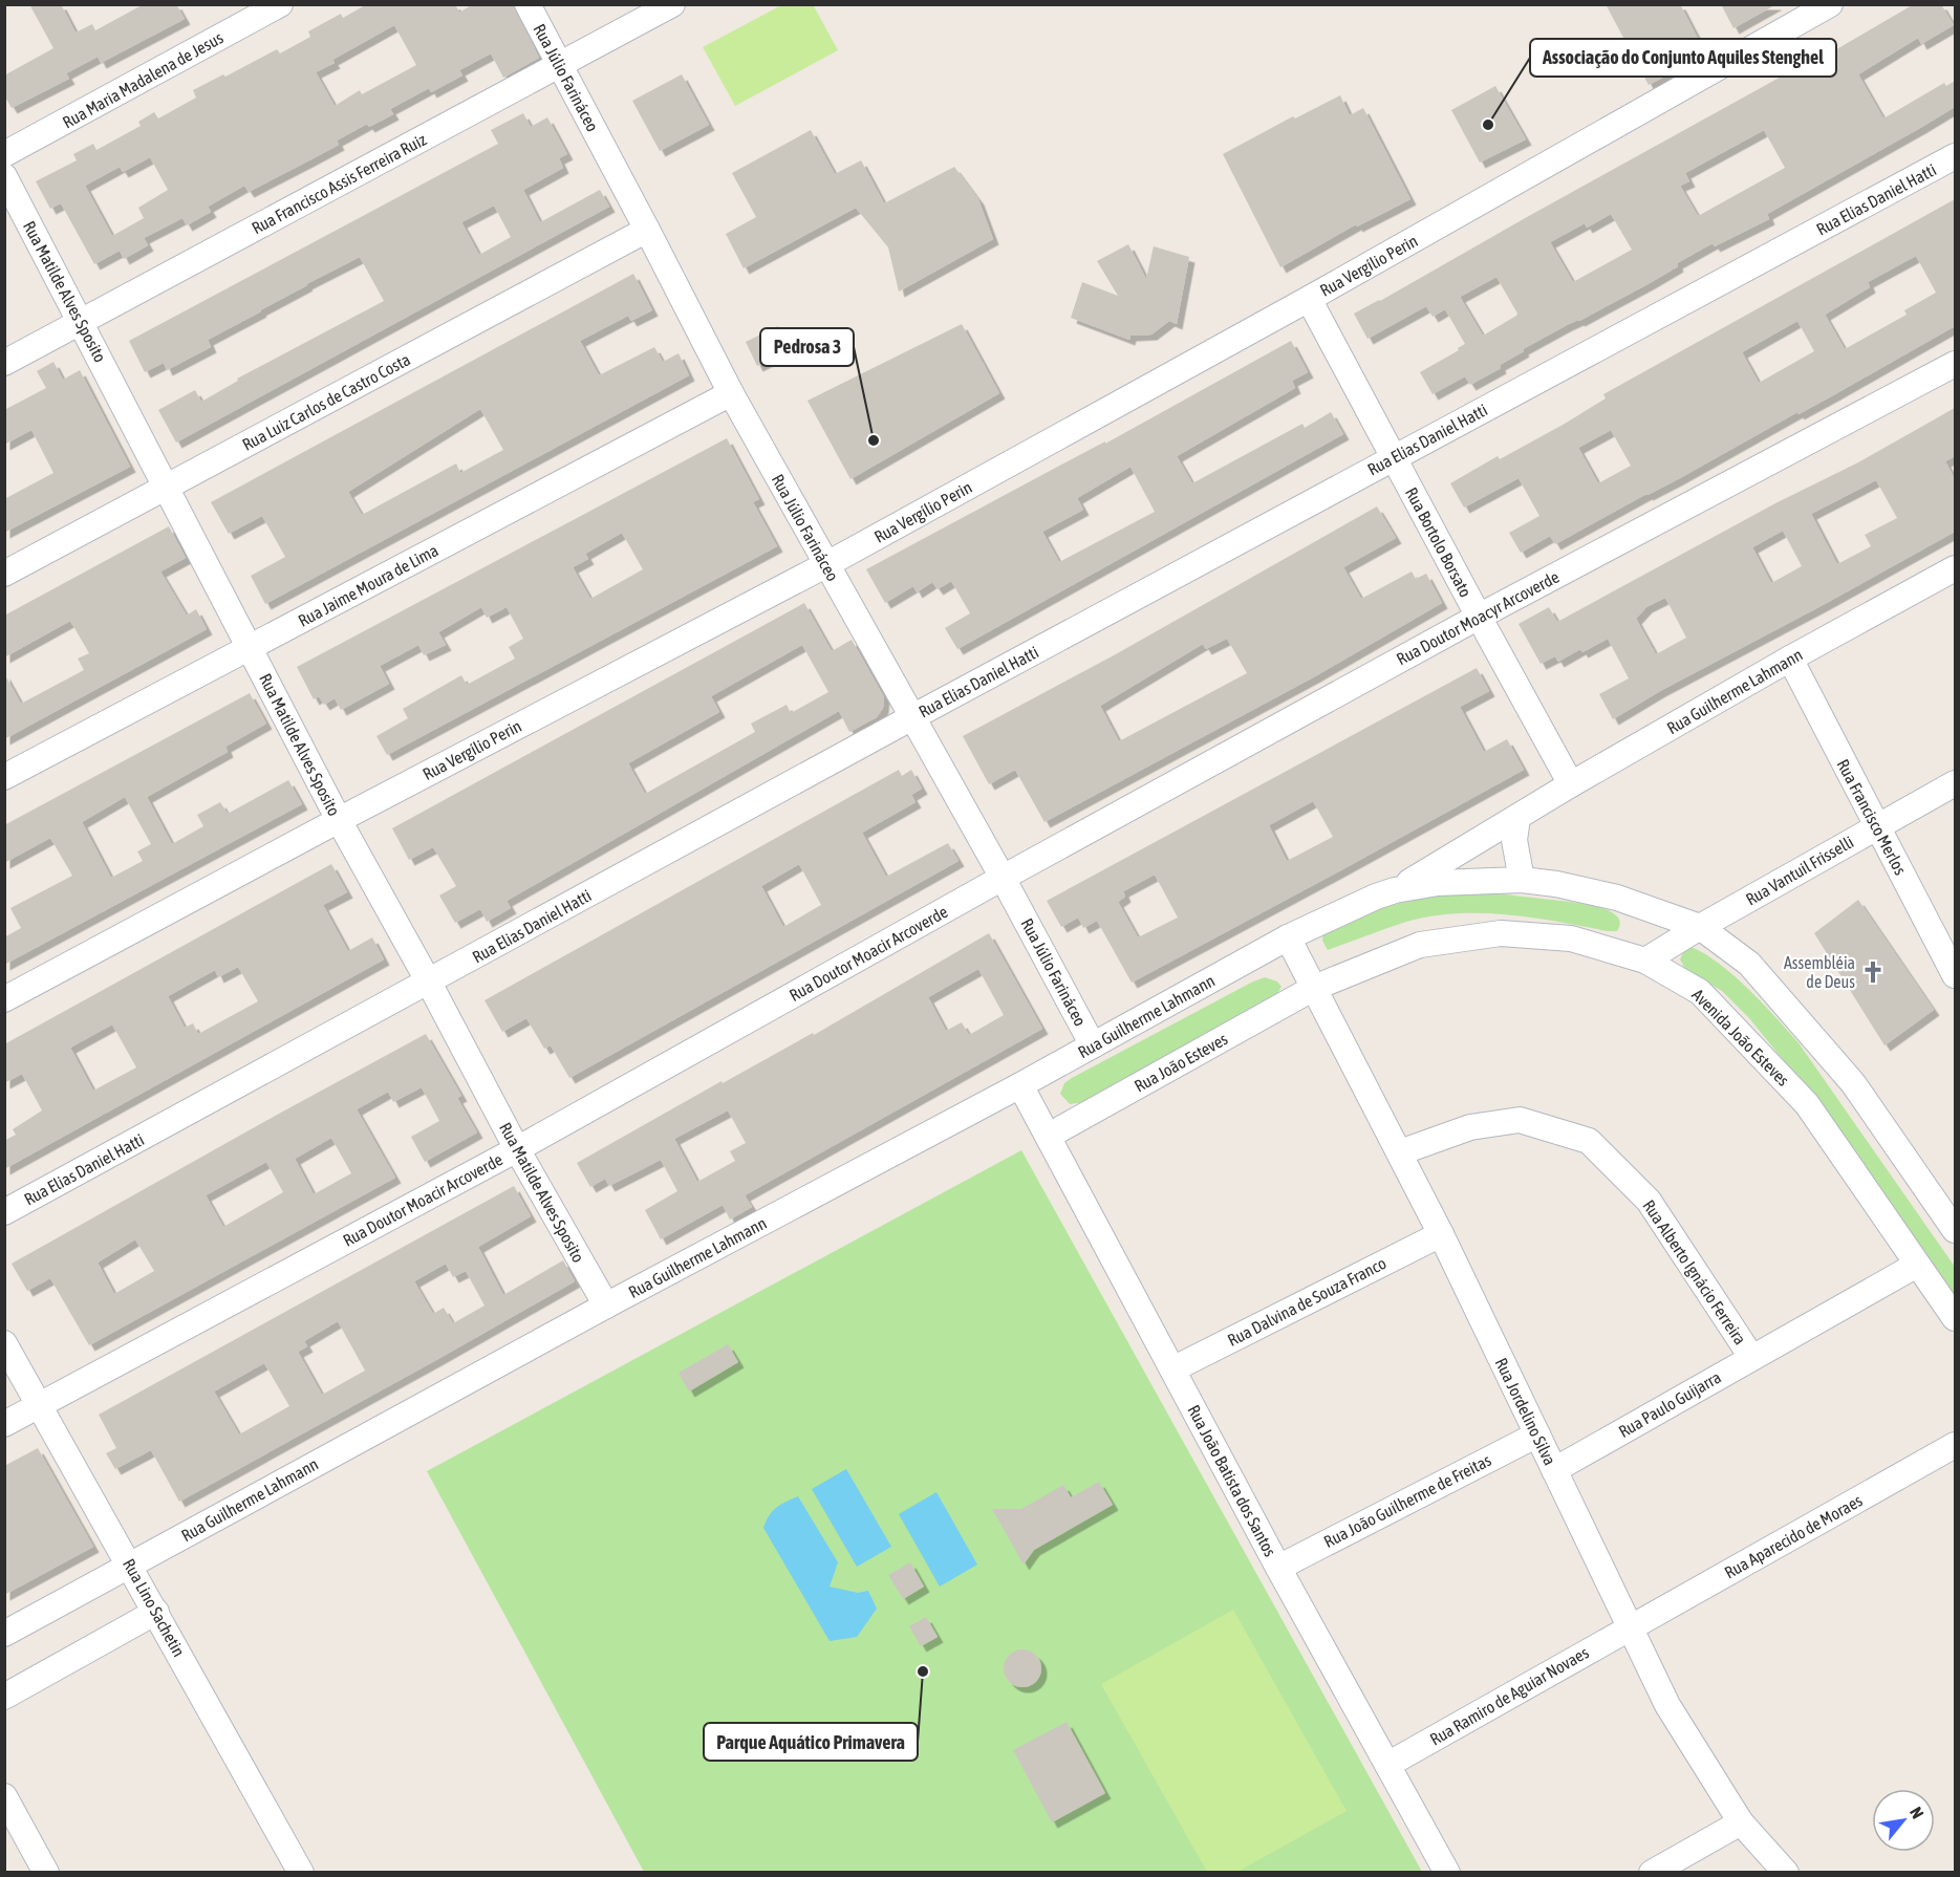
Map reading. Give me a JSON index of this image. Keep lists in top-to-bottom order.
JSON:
{
  "streets": {
    "street": [
      "Rua Júlio Farináceo",
      "Rua Maria Madalena de Jesus",
      "Rua Francisco Assis Ferreira Ruiz",
      "Rua Elias Daniel Hatti",
      "Rua Vergílio Perin",
      "Rua Matilde Alves Sposito",
      "Rua Luiz Carlos de Castro Costa",
      "Rua Bortolo Borsato",
      "Rua Jaime Moura de Lima",
      "Rua Doutor Moacyr Arcoverde",
      "Rua Guilherme Lahmann",
      "Rua Francisco Merlos",
      "Rua Vantuil Frisselli",
      "Rua Doutor Moacir Arcoverde",
      "Avenida João Esteves",
      "Rua João Esteves",
      "Rua Alberto Ignácio Ferreira",
      "Rua Dalvina de Souza Franco",
      "Rua Paulo Guijarra",
      "Rua Jordelino Silva",
      "Rua João Batista dos Santos",
      "Rua João Guilherme de Freitas",
      "Rua Aparecido de Moraes",
      "Rua Lino Sachetin",
      "Rua Ramiro de Aguiar Novaes"
    ]
  },
  "crossings": [
    ["Rua Júlio Farináceo", "Rua Francisco Assis Ferreira Ruiz"],
    ["Rua Júlio Farináceo", "Rua Elias Daniel Hatti"],
    ["Rua Júlio Farináceo", "Rua Vergílio Perin"],
    ["Rua Júlio Farináceo", "Rua Luiz Carlos de Castro Costa"],
    ["Rua Júlio Farináceo", "Rua Jaime Moura de Lima"],
    ["Rua Júlio Farináceo", "Rua Doutor Moacyr Arcoverde"],
    ["Rua Júlio Farináceo", "Rua Guilherme Lahmann"],
    ["Rua Júlio Farináceo", "Rua Doutor Moacir Arcoverde"],
    ["Rua Francisco Assis Ferreira Ruiz", "Rua Matilde Alves Sposito"],
    ["Rua Elias Daniel Hatti", "Rua Matilde Alves Sposito"],
    ["Rua Elias Daniel Hatti", "Rua Bortolo Borsato"],
    ["Rua Vergílio Perin", "Rua Matilde Alves Sposito"],
    ["Rua Vergílio Perin", "Rua Bortolo Borsato"],
    ["Rua Matilde Alves Sposito", "Rua Luiz Carlos de Castro Costa"],
    ["Rua Matilde Alves Sposito", "Rua Jaime Moura de Lima"],
    ["Rua Matilde Alves Sposito", "Rua Guilherme Lahmann"],
    ["Rua Matilde Alves Sposito", "Rua Doutor Moacir Arcoverde"],
    ["Rua Bortolo Borsato", "Rua Doutor Moacyr Arcoverde"],
    ["Rua Bortolo Borsato", "Rua Guilherme Lahmann"],
    ["Rua Doutor Moacyr Arcoverde", "Rua Doutor Moacir Arcoverde"],
    ["Rua Guilherme Lahmann", "Rua Francisco Merlos"],
    ["Rua Guilherme Lahmann", "Rua Jordelino Silva"],
    ["Rua Guilherme Lahmann", "Rua João Batista dos Santos"],
    ["Rua Guilherme Lahmann", "Rua Lino Sachetin"],
    ["Rua Francisco Merlos", "Rua Vantuil Frisselli"],
    ["Rua Vantuil Frisselli", "Avenida João Esteves"],
    ["Rua Doutor Moacir Arcoverde", "Rua Lino Sachetin"],
    ["Avenida João Esteves", "Rua João Esteves"],
    ["Avenida João Esteves", "Rua Paulo Guijarra"],
    ["Avenida João Esteves", "Rua Jordelino Silva"],
    ["Rua João Esteves", "Rua Jordelino Silva"],
    ["Rua João Esteves", "Rua João Batista dos Santos"],
    ["Rua Alberto Ignácio Ferreira", "Rua Paulo Guijarra"],
    ["Rua Alberto Ignácio Ferreira", "Rua Jordelino Silva"],
    ["Rua Dalvina de Souza Franco", "Rua Jordelino Silva"],
    ["Rua Dalvina de Souza Franco", "Rua João Batista dos Santos"],
    ["Rua Paulo Guijarra", "Rua Jordelino Silva"],
    ["Rua Jordelino Silva", "Rua João Guilherme de Freitas"],
    ["Rua Jordelino Silva", "Rua Aparecido de Moraes"],
    ["Rua Jordelino Silva", "Rua Ramiro de Aguiar Novaes"],
    ["Rua João Batista dos Santos", "Rua João Guilherme de Freitas"],
    ["Rua João Batista dos Santos", "Rua Ramiro de Aguiar Novaes"],
    ["Rua Aparecido de Moraes", "Rua Ramiro de Aguiar Novaes"]
  ],
  "places": {
    "other": ["Associação do Conjunto Aquiles Stenghel", "Pedrosa 3", "Parque Aquático Primavera"],
    "church": ["Assembléia de Deus"]
  },
  "north": "top right"
}
